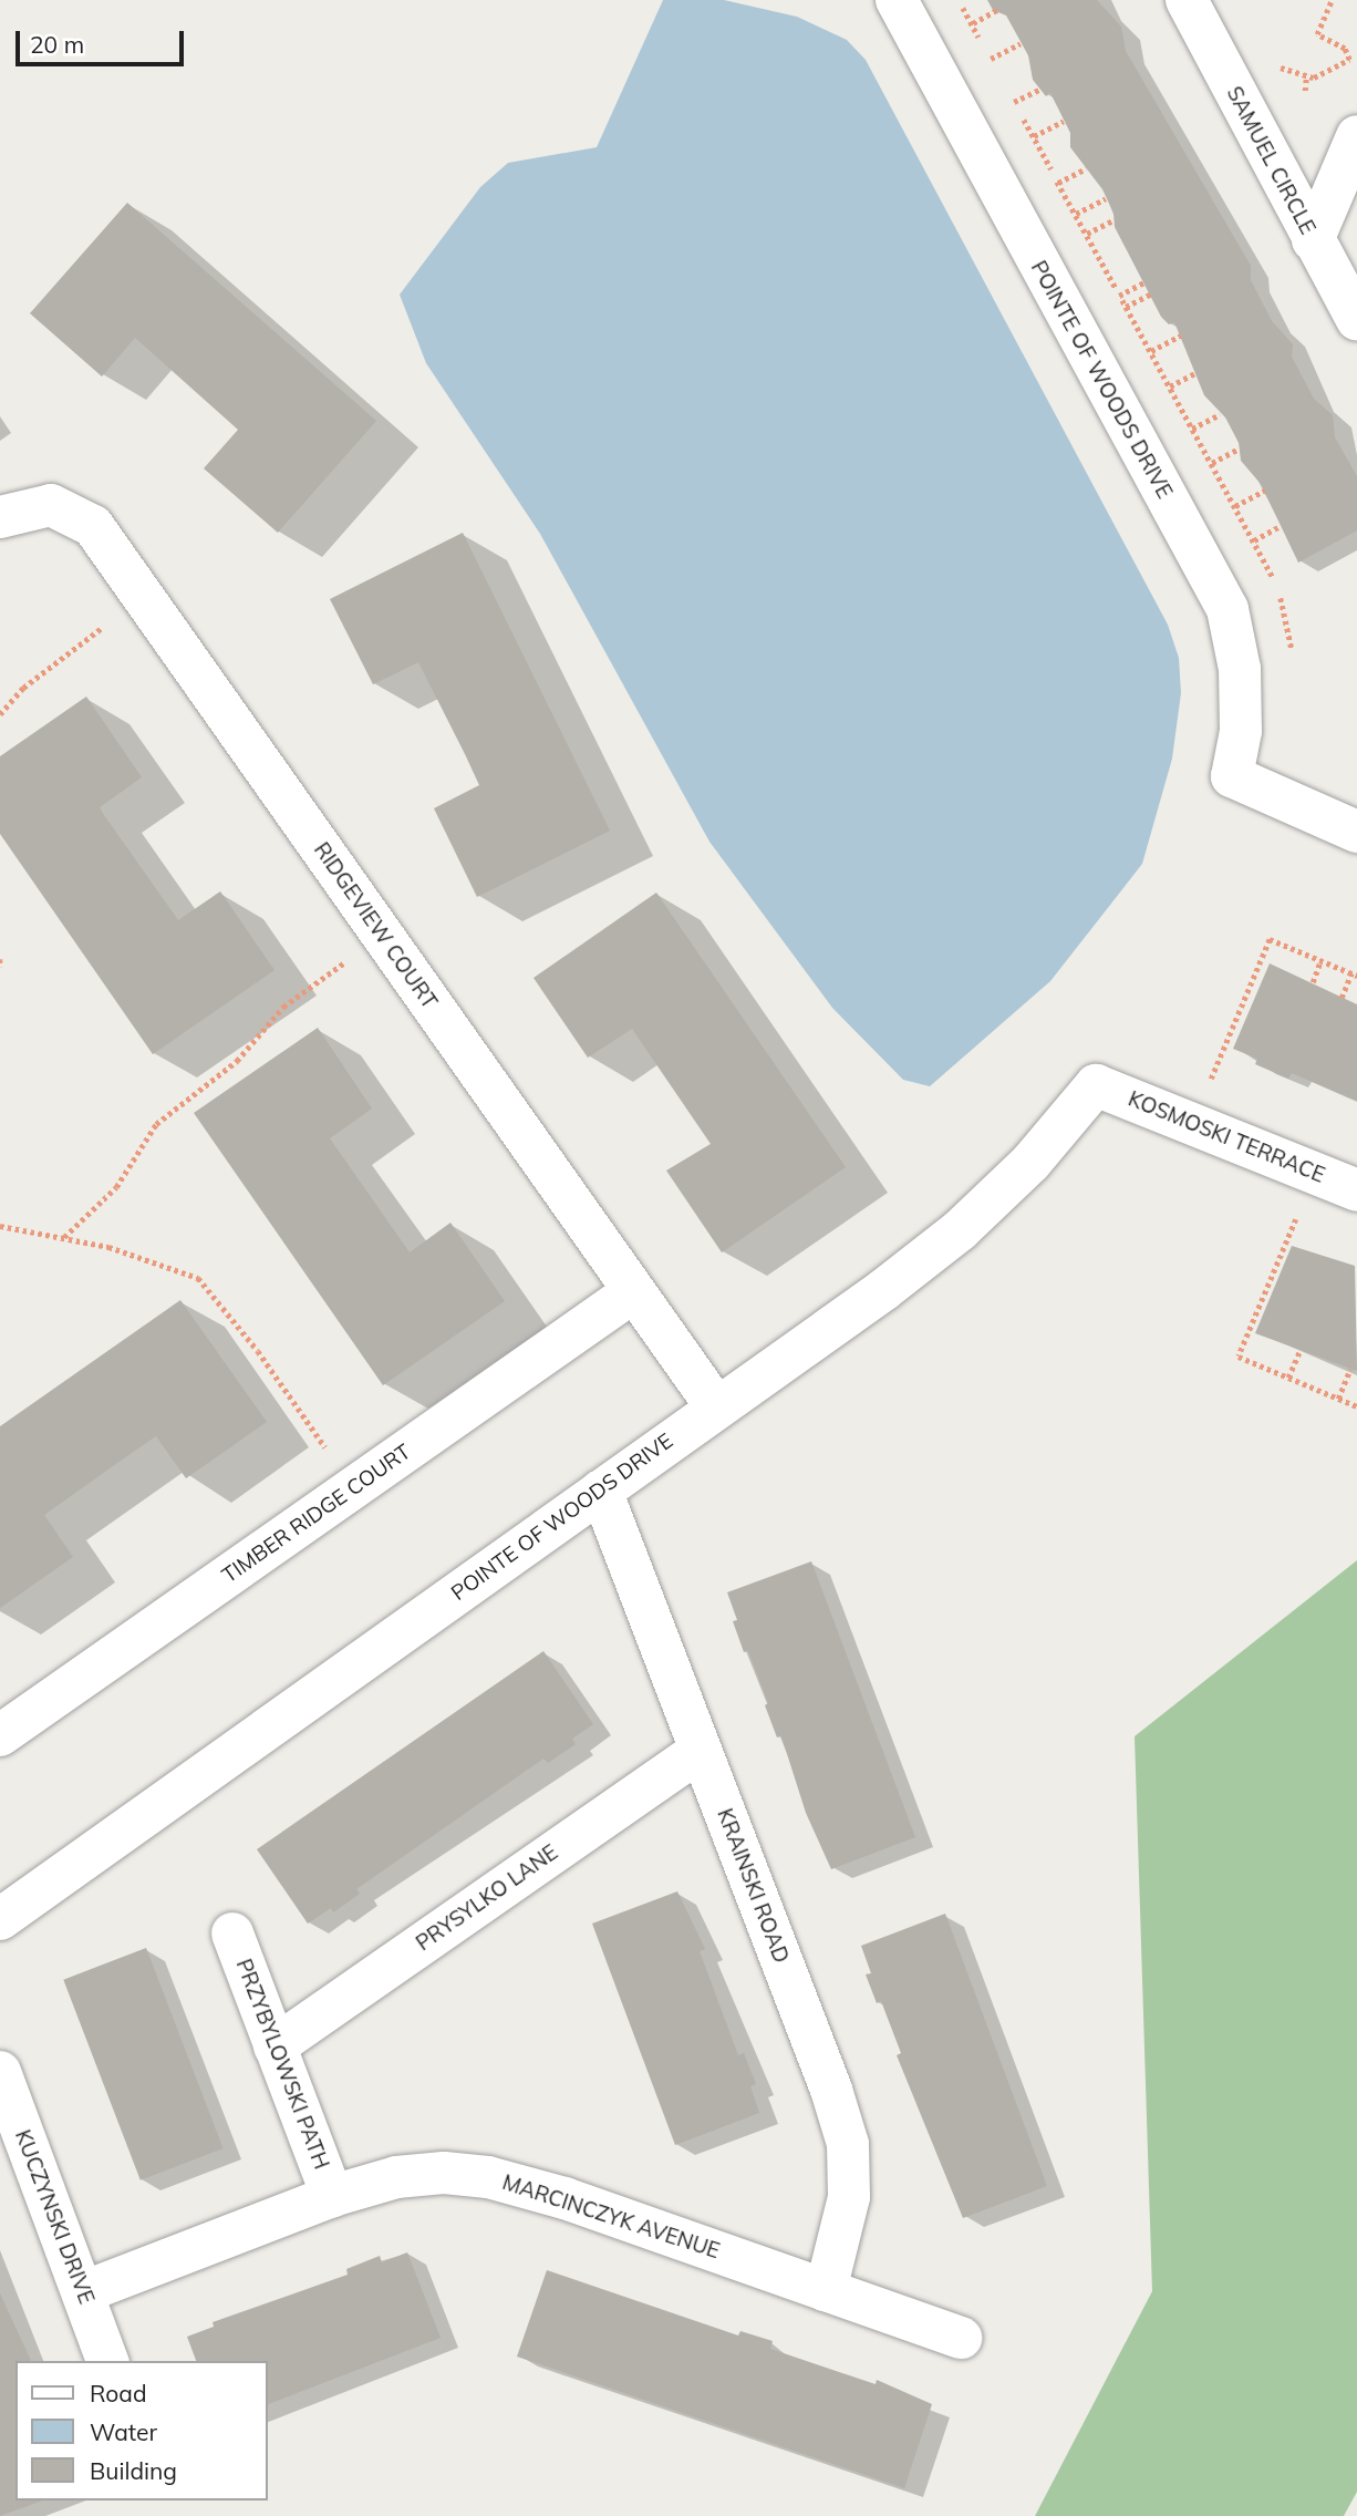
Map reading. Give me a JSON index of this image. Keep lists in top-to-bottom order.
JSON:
{
  "streets": {
    "street": [
      "SAMUEL CIRCLE",
      "POINTE OF WOODS DRIVE",
      "RIDGEVIEW COURT",
      "KOSMOSKI TERRACE",
      "TIMBER RIDGE COURT",
      "KRAINSKI ROAD",
      "PRYSYLKO LANE",
      "PRZYBYLOWSKI PATH",
      "KUCZYNSKI DRIVE",
      "MARCINCZYK AVENUE"
    ]
  },
  "crossings": [
    ["POINTE OF WOODS DRIVE", "RIDGEVIEW COURT"],
    ["POINTE OF WOODS DRIVE", "KOSMOSKI TERRACE"],
    ["POINTE OF WOODS DRIVE", "KRAINSKI ROAD"],
    ["RIDGEVIEW COURT", "TIMBER RIDGE COURT"],
    ["KRAINSKI ROAD", "PRYSYLKO LANE"],
    ["KRAINSKI ROAD", "MARCINCZYK AVENUE"],
    ["PRYSYLKO LANE", "PRZYBYLOWSKI PATH"],
    ["PRZYBYLOWSKI PATH", "MARCINCZYK AVENUE"],
    ["KUCZYNSKI DRIVE", "MARCINCZYK AVENUE"]
  ],
  "legend": ["Road", "Water", "Building"],
  "scale_bar": "20 m"
}
